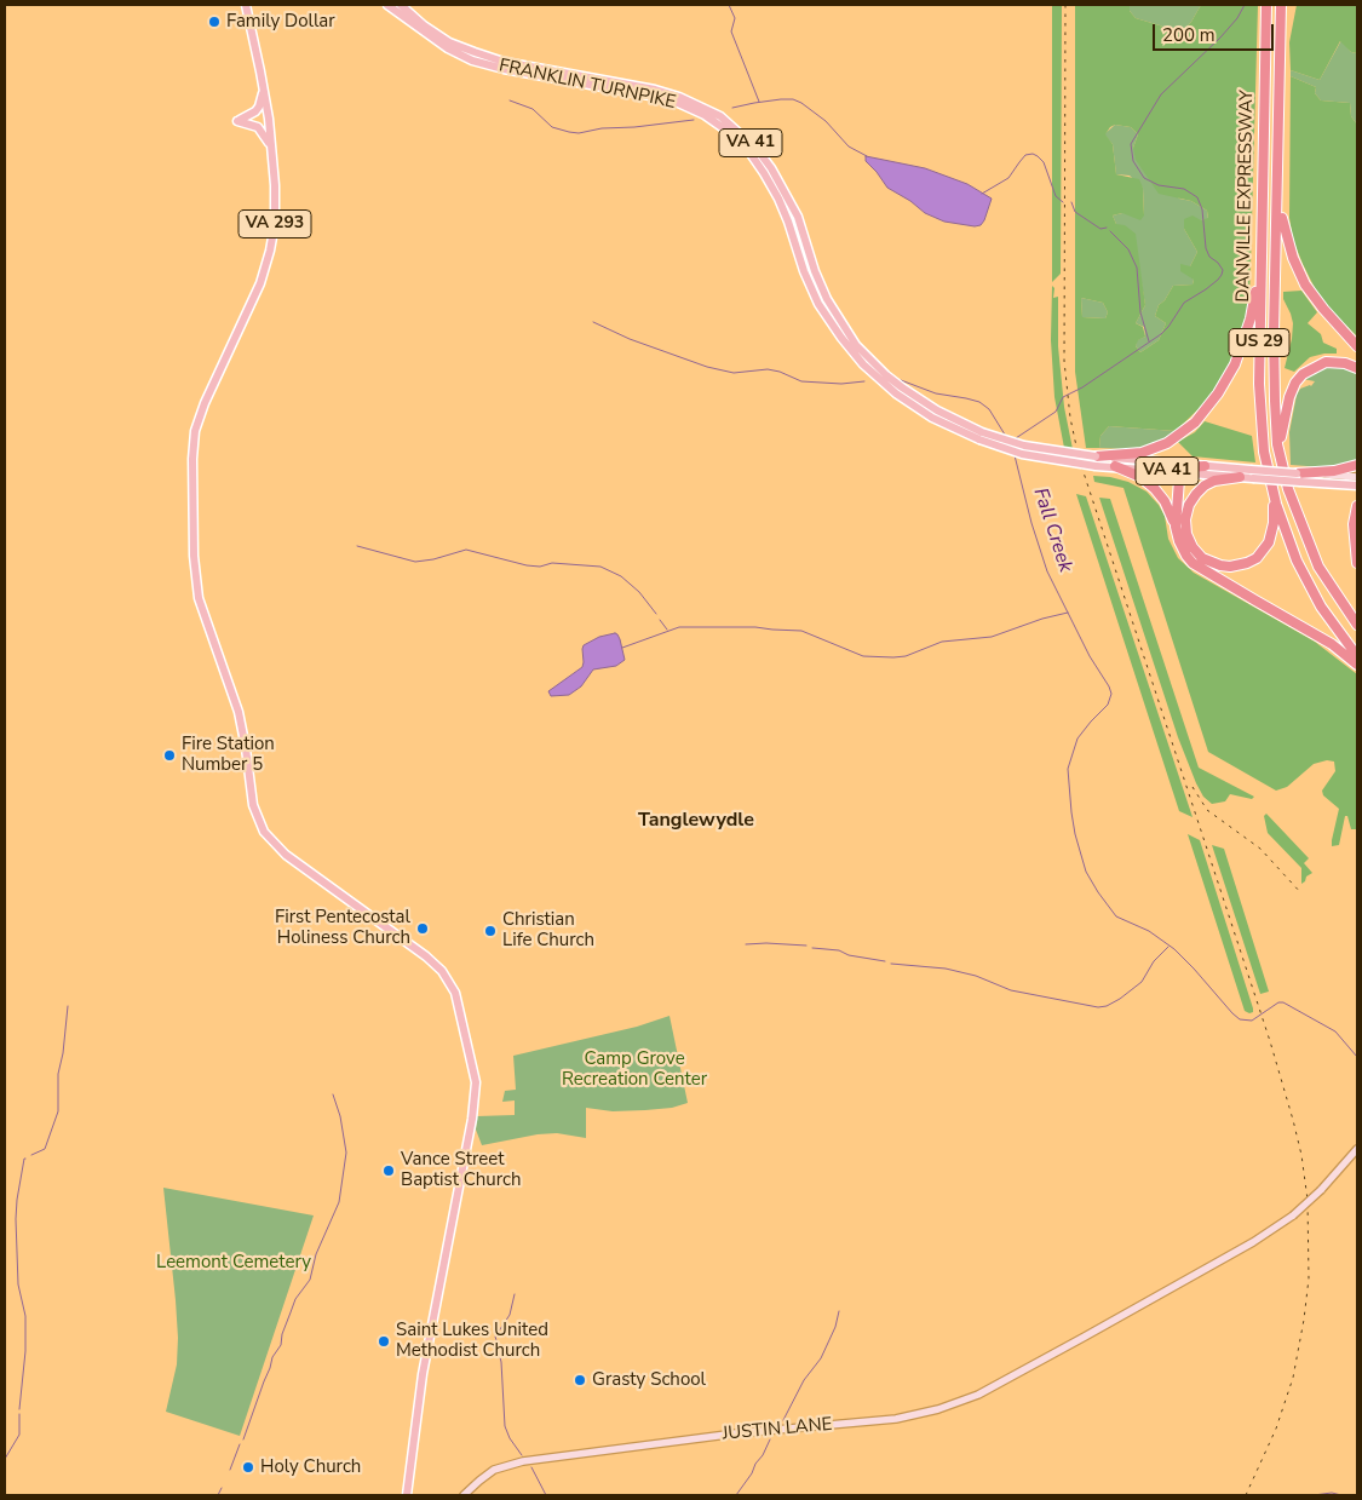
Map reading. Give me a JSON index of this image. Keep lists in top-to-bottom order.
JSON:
{
  "streets": {
    "highway": ["DANVILLE EXPRESSWAY", "US 29"],
    "main road": [
      "FRANKLIN TURNPIKE",
      "VA 41",
      "VA 293",
      "JUSTIN LANE"
    ]
  },
  "districts": ["Tanglewydle"],
  "water": ["Fall Creek"],
  "parks": ["Camp Grove Recreation Center", "Leemont Cemetery"],
  "places": [
    "Family Dollar",
    "Fire Station Number 5",
    "First Pentecostal Holiness Church",
    "Christian Life Church",
    "Vance Street Baptist Church",
    "Saint Lukes United Methodist Church",
    "Grasty School",
    "Holy Church"
  ],
  "scale_bar": "200 m"
}
